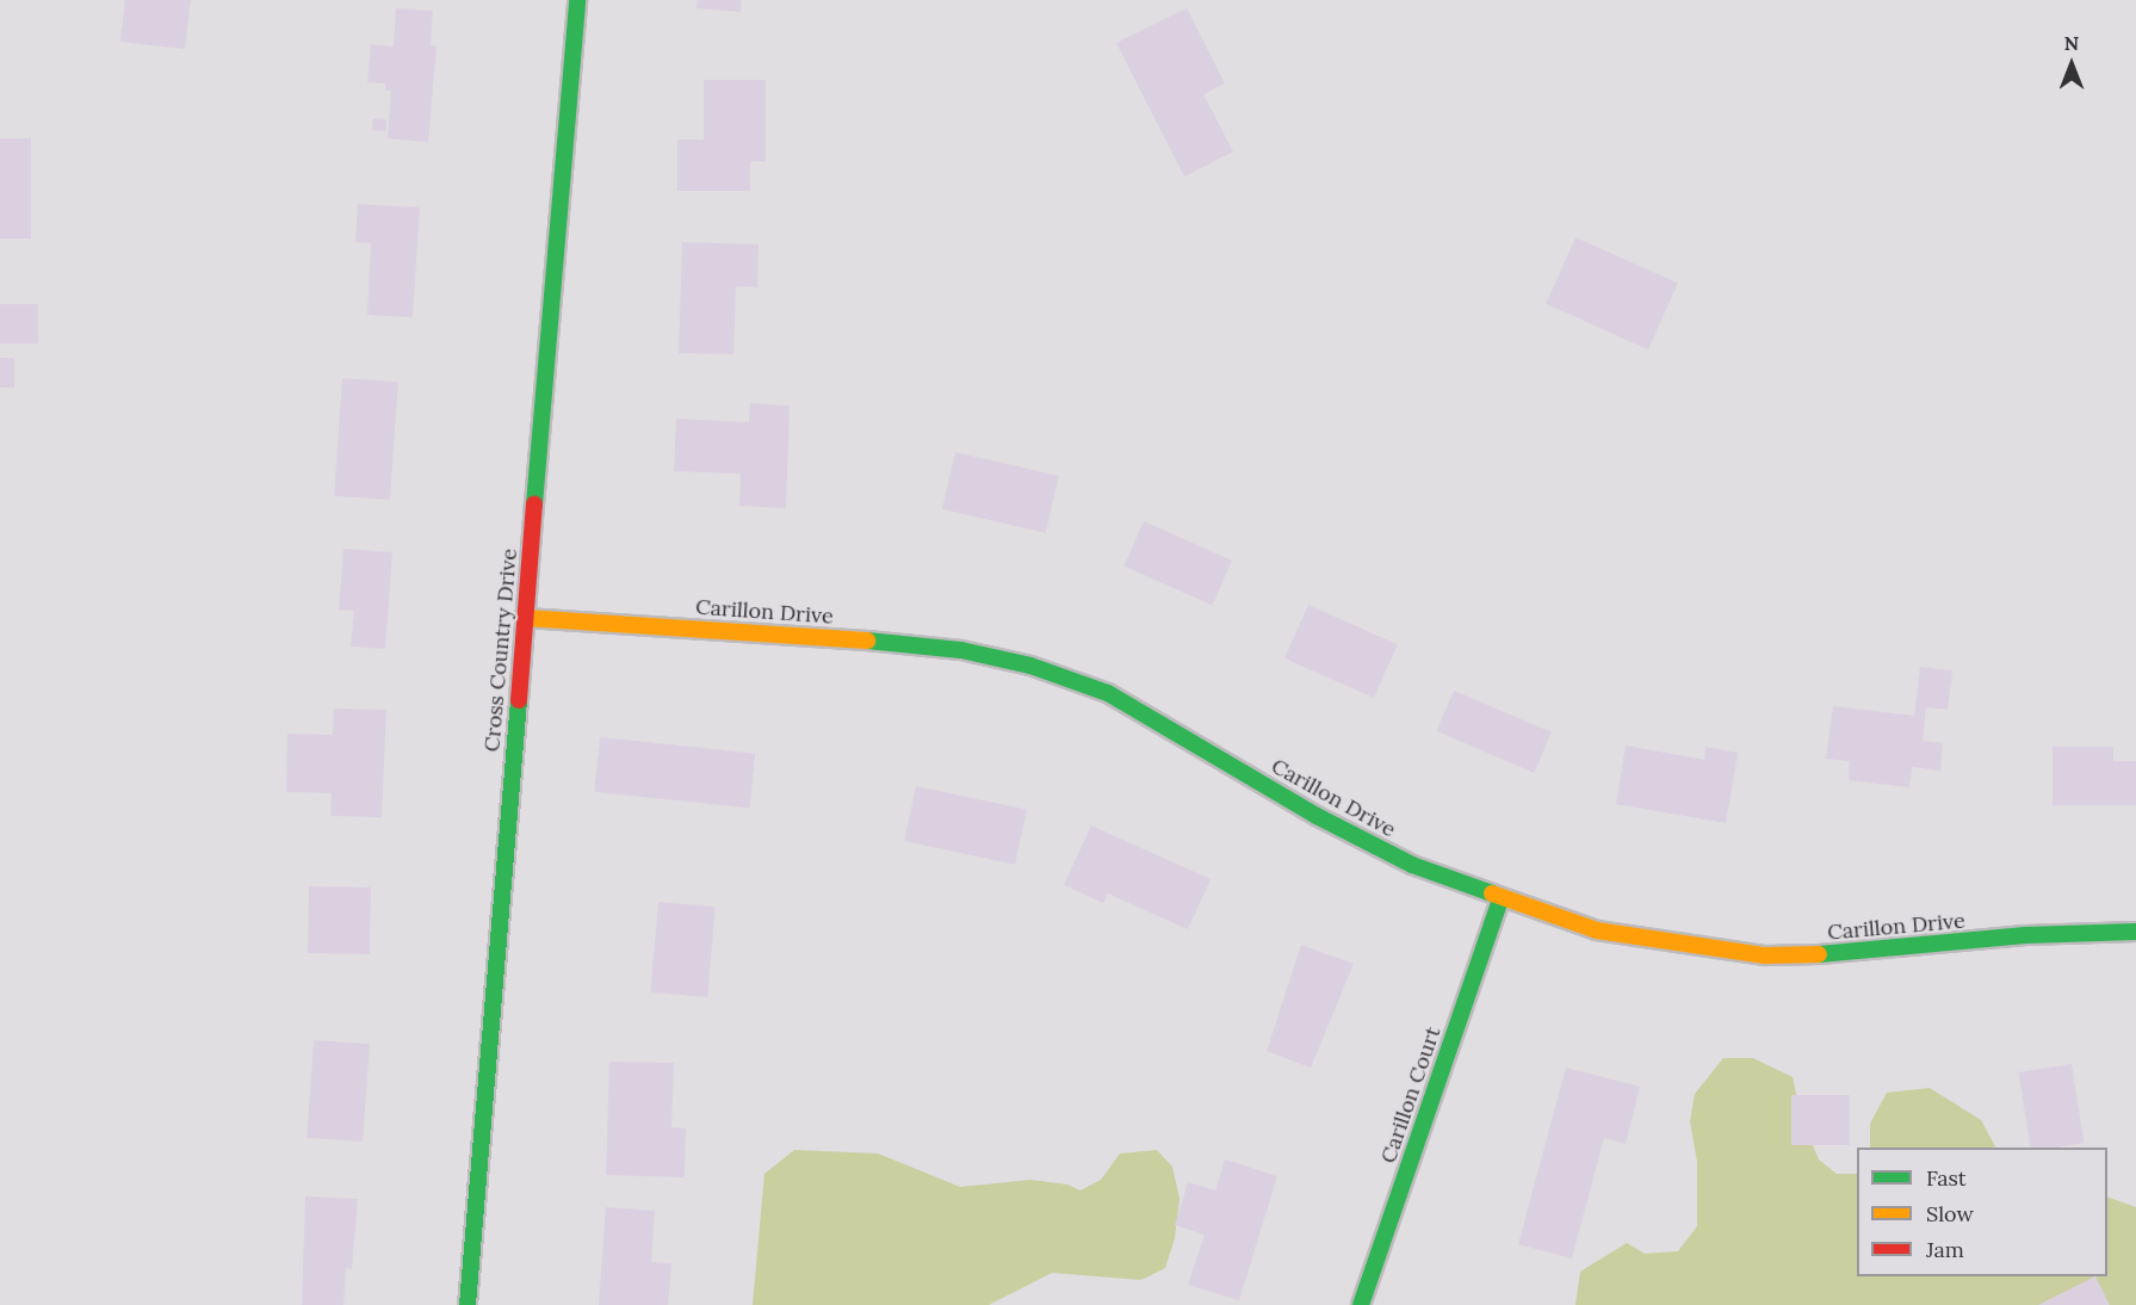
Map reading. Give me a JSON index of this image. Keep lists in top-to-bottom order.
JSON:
{
  "streets": {
    "street": ["Carillon Drive", "Cross Country Drive", "Carillon Court"]
  },
  "crossings": [
    ["Carillon Drive", "Cross Country Drive"],
    ["Carillon Drive", "Carillon Court"]
  ],
  "legend": ["Fast", "Slow", "Jam"],
  "north": "top"
}
